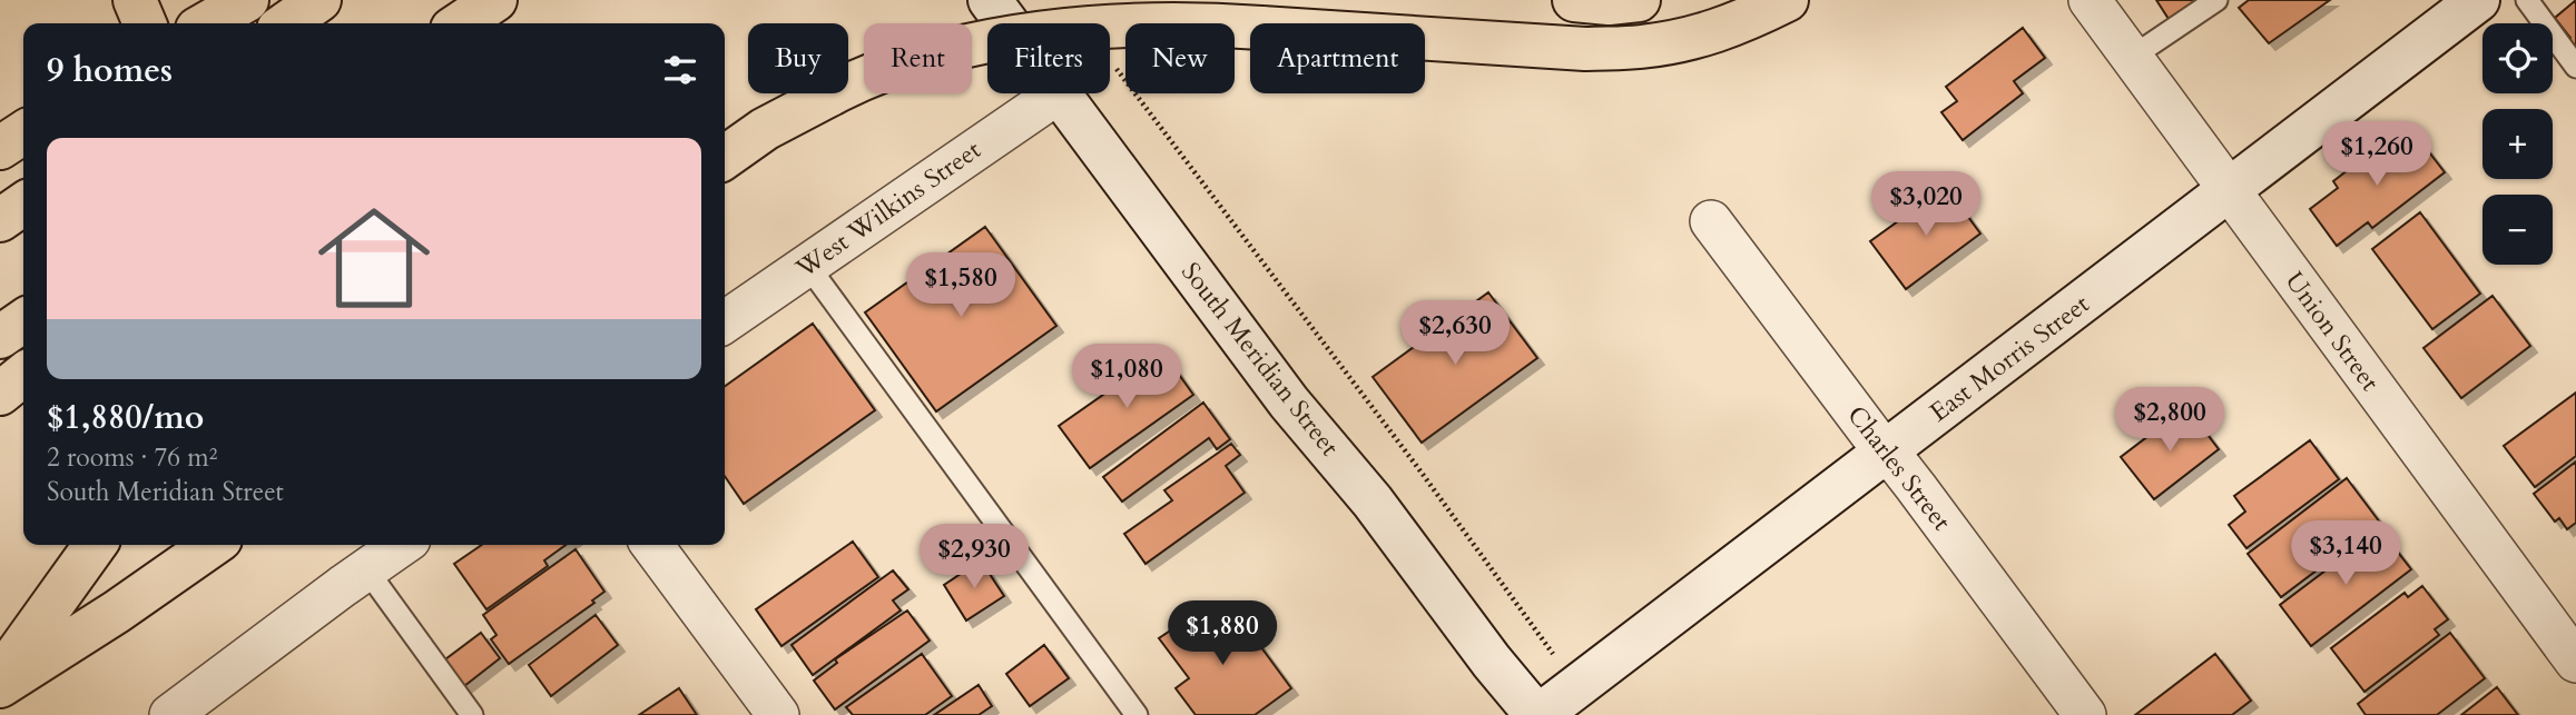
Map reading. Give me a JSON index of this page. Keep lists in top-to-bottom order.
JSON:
{
  "streets": {
    "main road": ["East Morris Street", "South Meridian Street"],
    "street": ["West Wilkins Street", "Union Street", "Charles Street"]
  },
  "crossings": [
    ["West Wilkins Street", "South Meridian Street"],
    ["Union Street", "East Morris Street"],
    ["East Morris Street", "South Meridian Street"],
    ["East Morris Street", "Charles Street"]
  ],
  "page": {
    "map_buttons": ["+", "−"],
    "chip": [
      "Buy",
      "Rent",
      "Filters",
      "New",
      "Apartment"
    ],
    "heading": "9 homes",
    "list": [
      {
        "name": "$1,880/mo",
        "note": "2 rooms · 76 m² · South Meridian Street"
      }
    ],
    "price": [
      "$1,260",
      "$3,020",
      "$1,580",
      "$2,630",
      "$1,080",
      "$2,800",
      "$3,140",
      "$2,930",
      "$1,880"
    ]
  }
}
